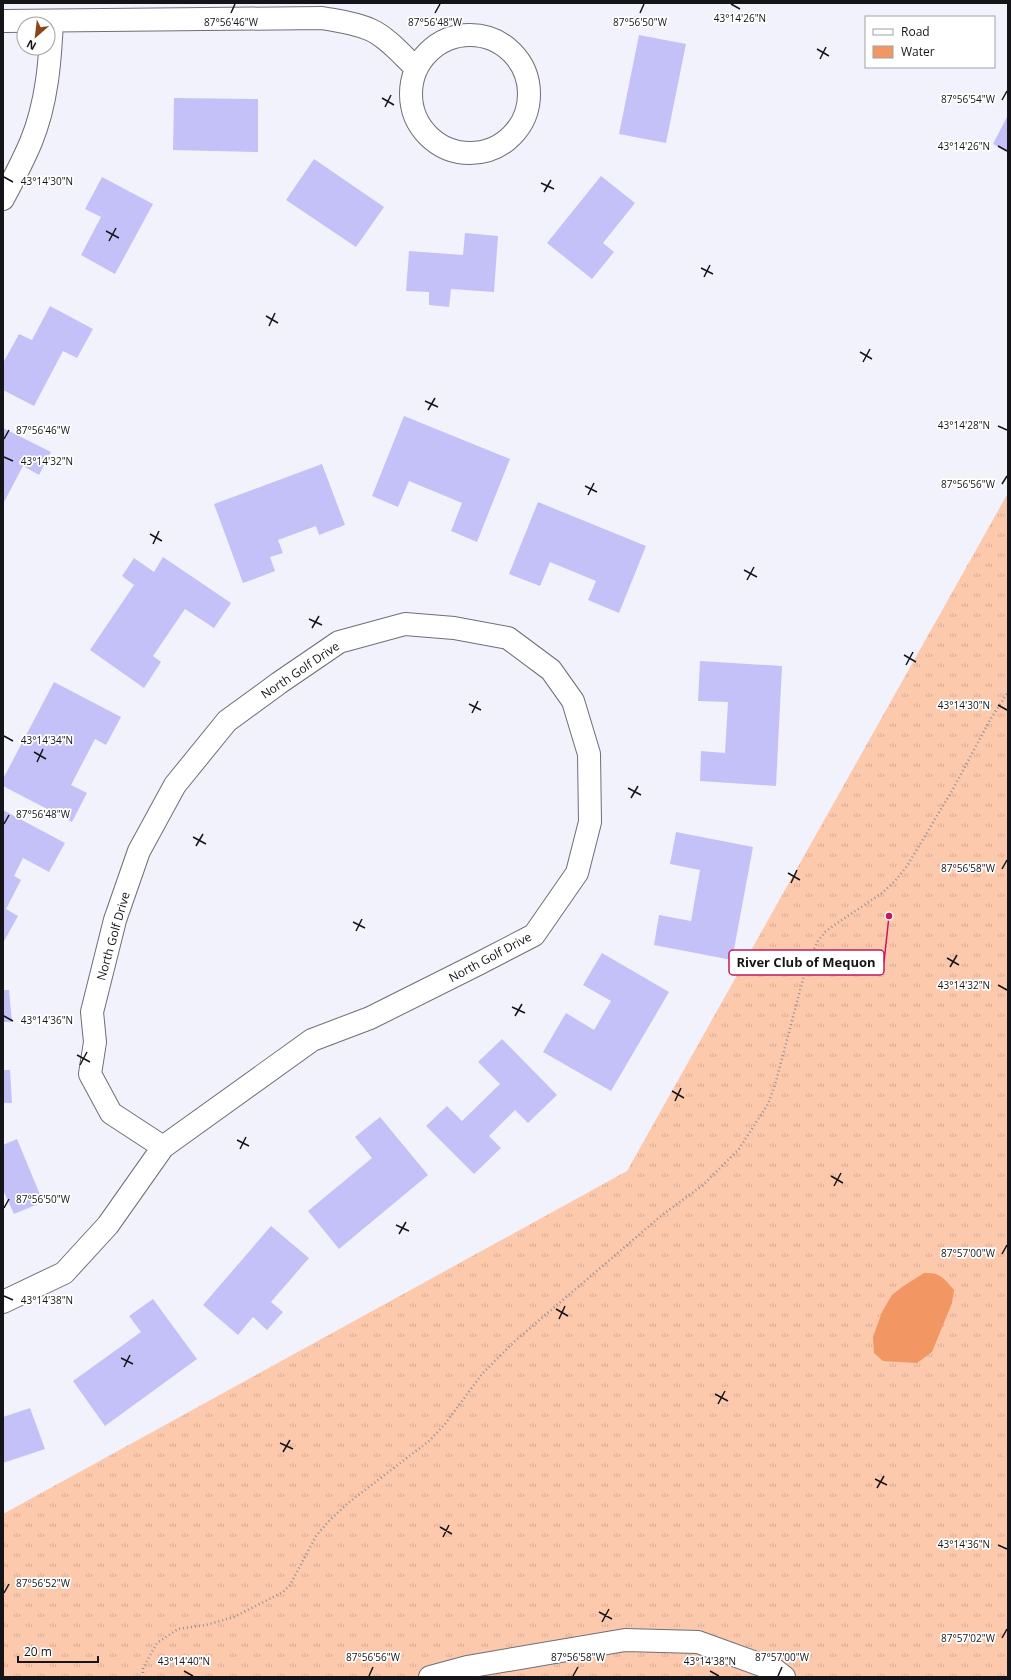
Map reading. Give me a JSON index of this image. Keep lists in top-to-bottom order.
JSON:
{
  "streets": {
    "street": ["North Golf Drive"]
  },
  "places": ["River Club of Mequon"],
  "legend": ["Road", "Water"],
  "scale_bar": "20 m",
  "north": "bottom left",
  "coordinates": [
    "43°14'26\"N",
    "87°56'46\"W",
    "87°56'48\"W",
    "87°56'50\"W",
    "87°56'54\"W",
    "43°14'30\"N",
    "43°14'28\"N",
    "43°14'32\"N",
    "87°56'56\"W",
    "43°14'34\"N",
    "87°56'58\"W",
    "43°14'36\"N",
    "87°57'00\"W",
    "43°14'38\"N",
    "87°56'52\"W",
    "87°57'02\"W",
    "43°14'40\"N"
  ]
}
